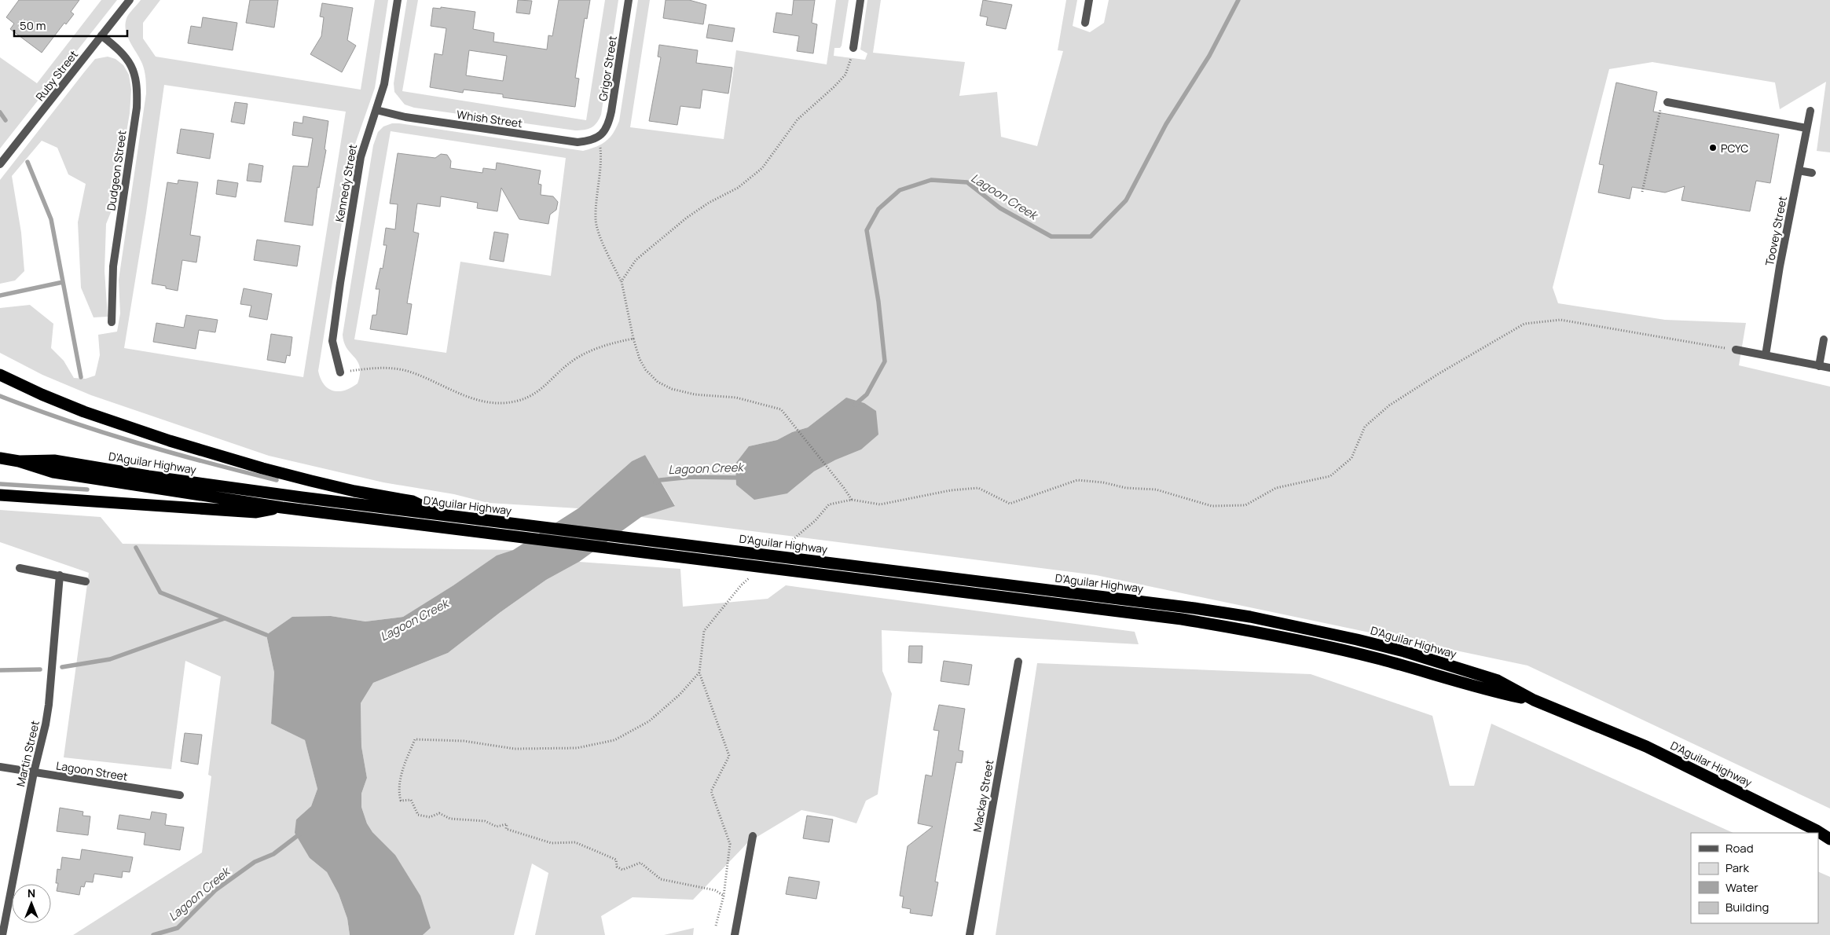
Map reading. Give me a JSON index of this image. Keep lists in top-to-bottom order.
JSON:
{
  "streets": {
    "highway": ["D'Aguilar Highway"],
    "street": [
      "Grigor Street",
      "Ruby Street",
      "Whish Street",
      "Dudgeon Street",
      "Kennedy Street",
      "Toovey Street",
      "Martin Street",
      "Lagoon Street",
      "Mackay Street"
    ]
  },
  "crossings": [
    ["Grigor Street", "Whish Street"],
    ["Ruby Street", "Dudgeon Street"],
    ["Whish Street", "Kennedy Street"],
    ["Martin Street", "Lagoon Street"]
  ],
  "water": ["Lagoon Creek"],
  "places": ["PCYC"],
  "legend": [
    "Road",
    "Park",
    "Water",
    "Building"
  ],
  "scale_bar": "50 m",
  "north": "top"
}
